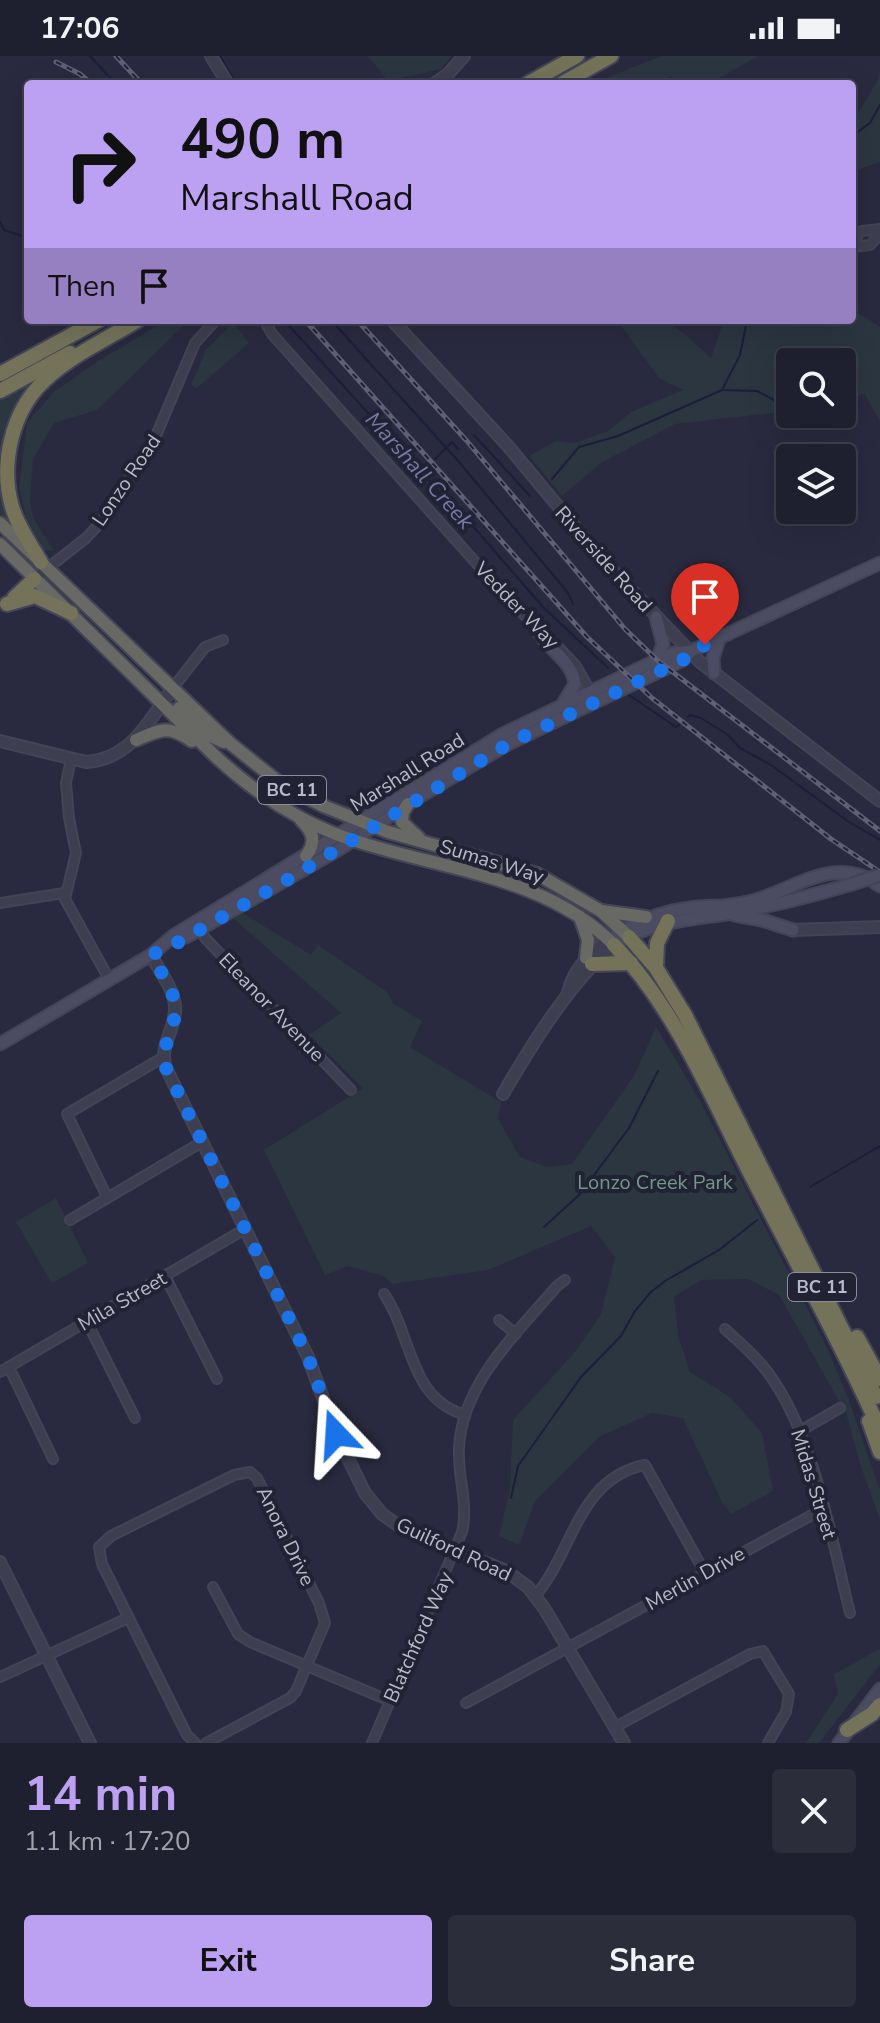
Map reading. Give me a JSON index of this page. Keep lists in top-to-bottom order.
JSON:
{
  "streets": {
    "highway": ["BC 11", "Sumas Way"],
    "main road": ["Marshall Road"],
    "street": [
      "Lonzo Road",
      "Riverside Road",
      "Vedder Way",
      "Eleanor Avenue",
      "Mila Street",
      "Midas Street",
      "Anora Drive",
      "Guilford Road",
      "Merlin Drive",
      "Blatchford Way"
    ]
  },
  "crossings": [
    ["Lonzo Road", "Sumas Way"],
    ["Riverside Road", "Marshall Road"],
    ["Vedder Way", "Marshall Road"],
    ["Marshall Road", "Sumas Way"],
    ["Marshall Road", "Eleanor Avenue"],
    ["Mila Street", "Guilford Road"],
    ["Midas Street", "Merlin Drive"],
    ["Guilford Road", "Merlin Drive"],
    ["Guilford Road", "Blatchford Way"]
  ],
  "water": ["Marshall Creek"],
  "parks": ["Lonzo Creek Park"],
  "page": {
    "status": "17:06",
    "turn": ["490 m", "Marshall Road"],
    "then": "Then",
    "heading": ["14 min", "1.1 km · 17:20"],
    "buttons": ["Exit", "Share"]
  }
}
